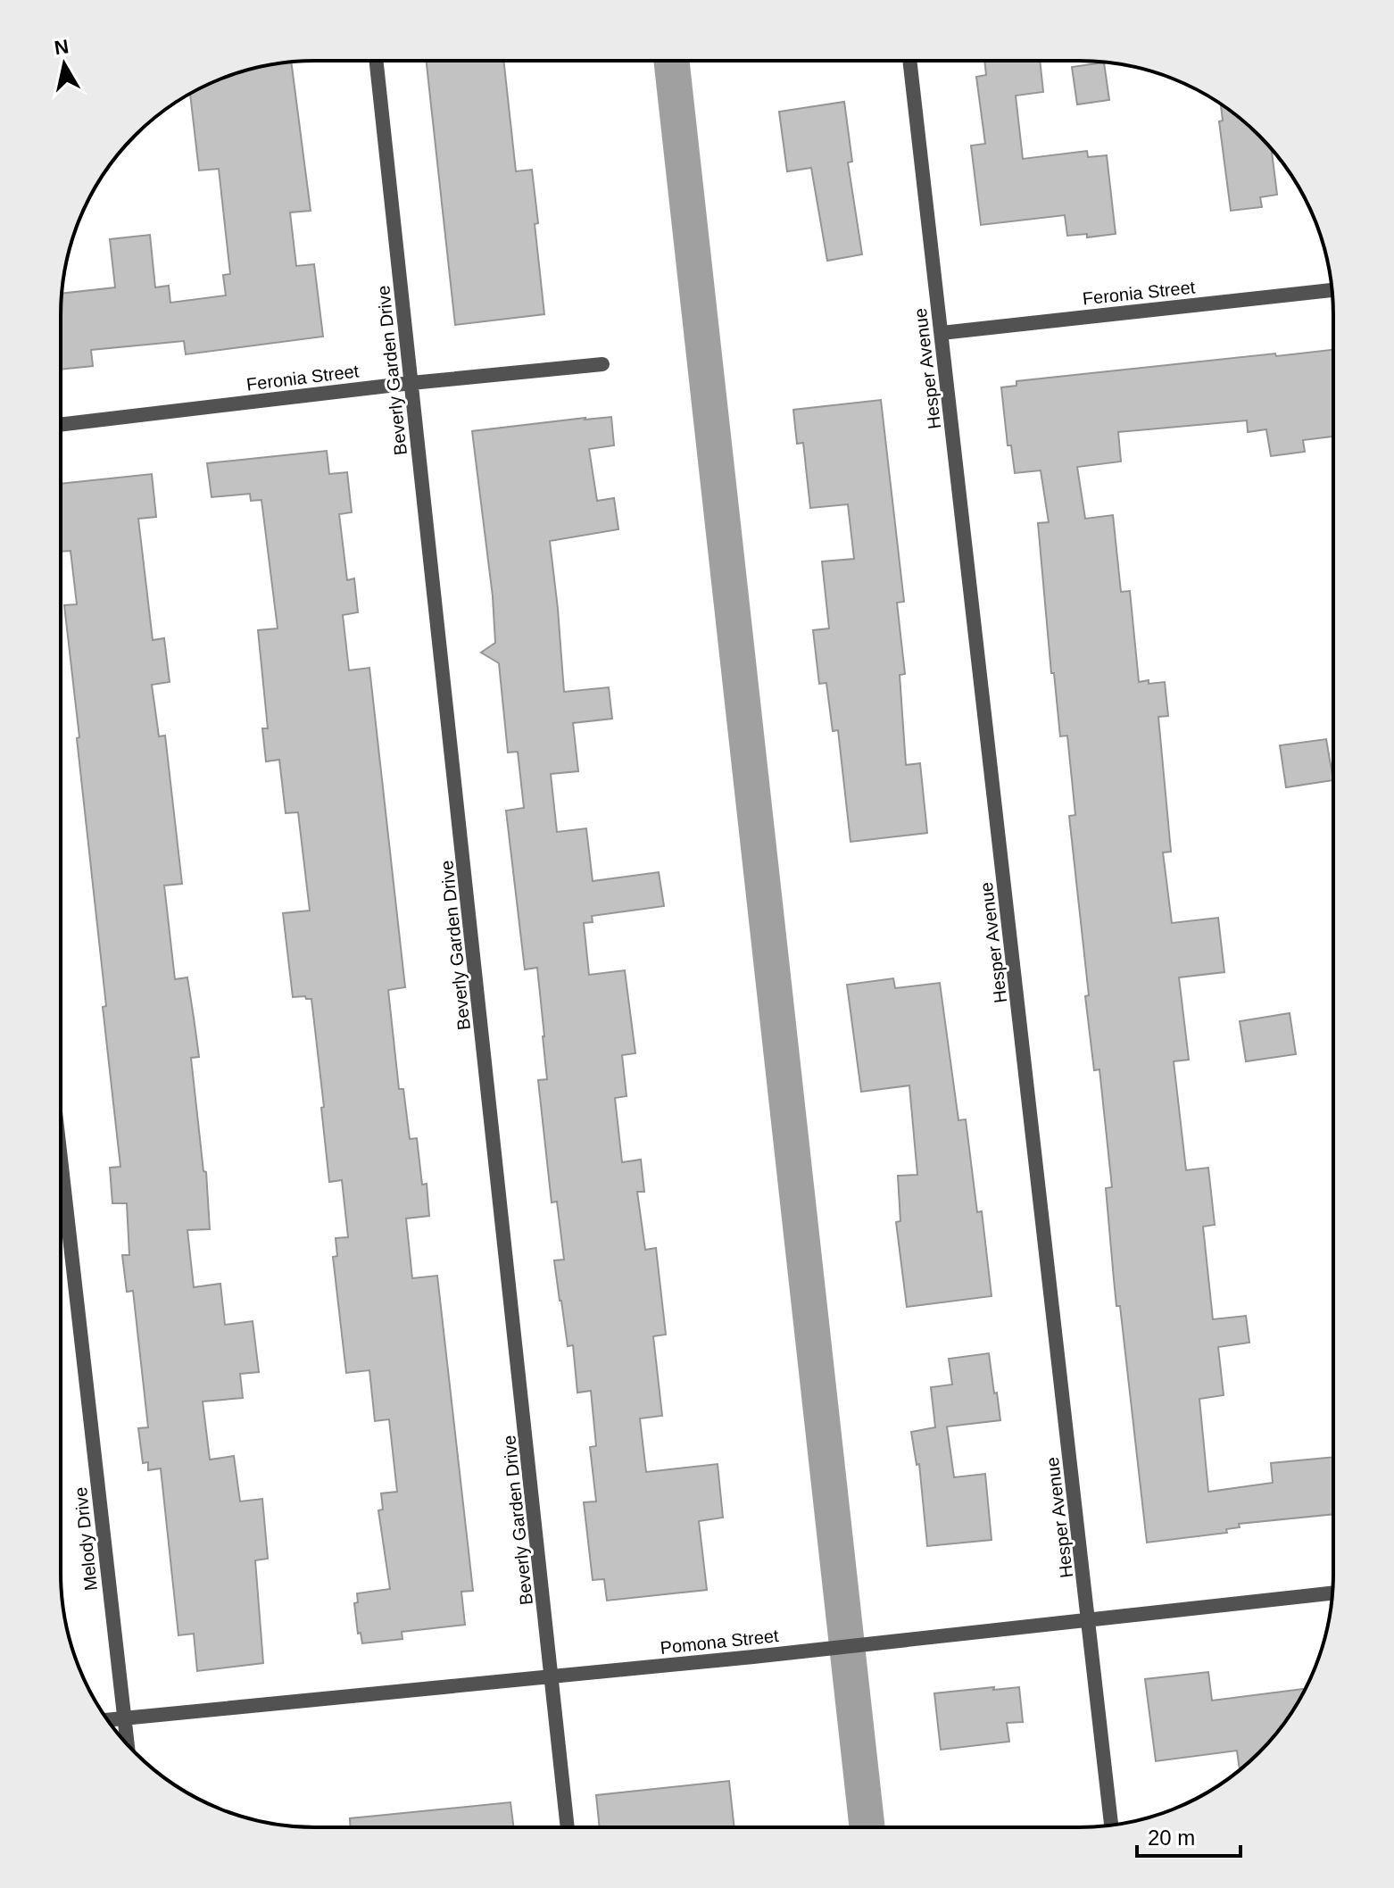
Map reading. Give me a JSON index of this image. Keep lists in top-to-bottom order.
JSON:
{
  "streets": {
    "street": [
      "Feronia Street",
      "Hesper Avenue",
      "Beverly Garden Drive",
      "Melody Drive",
      "Pomona Street"
    ]
  },
  "crossings": [
    ["Feronia Street", "Hesper Avenue"],
    ["Feronia Street", "Beverly Garden Drive"],
    ["Hesper Avenue", "Pomona Street"],
    ["Beverly Garden Drive", "Pomona Street"],
    ["Melody Drive", "Pomona Street"]
  ],
  "scale_bar": "20 m",
  "north": "top"
}
